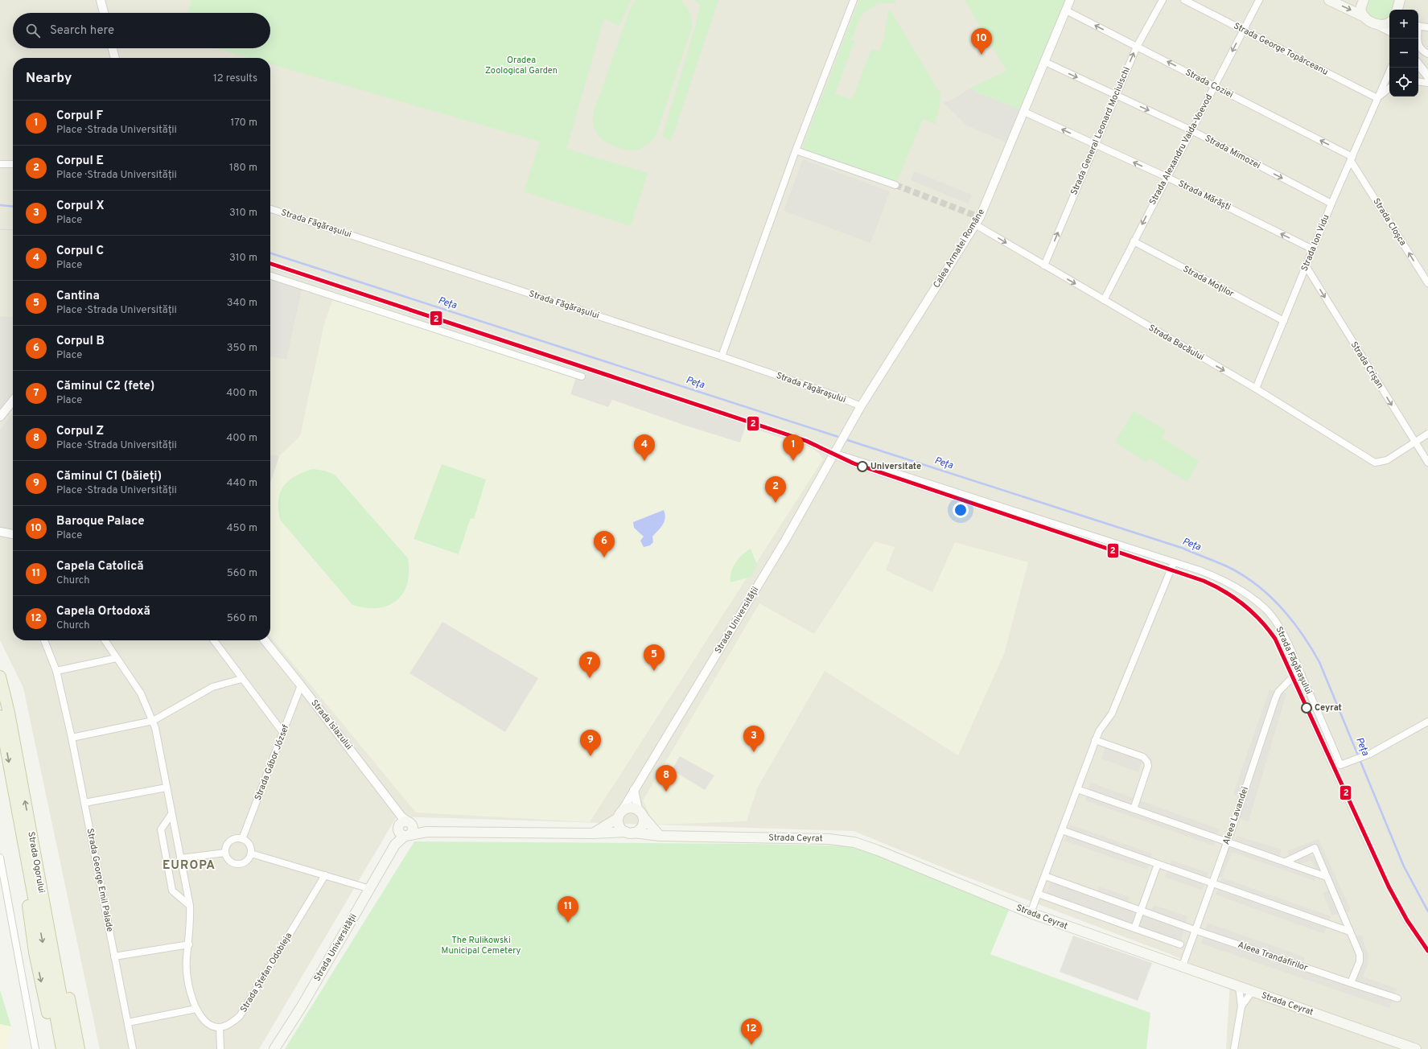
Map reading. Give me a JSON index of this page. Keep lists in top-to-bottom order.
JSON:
{
  "streets": {
    "highway": ["Strada Ogorului"],
    "main road": ["Strada Universității", "Strada Ceyrat"],
    "street": [
      "Strada George Topârceanu",
      "Strada Coziei",
      "Strada General Leonard Mociulschi",
      "Strada Alexandru Vaida-Voevod",
      "Strada Mimozei",
      "Strada Mărăști",
      "Strada Cloșca",
      "Strada Făgărașului",
      "Strada Ion Vidu",
      "Calea Armatei Române",
      "Strada Moților",
      "Strada Bacăului",
      "Strada Crișan",
      "Strada Islazului",
      "Strada Gábor József",
      "Aleea Lavandei",
      "Strada George Emil Palade",
      "Aleea Trandafirilor",
      "Strada Ștefan Odobleja"
    ]
  },
  "crossings": [
    ["Strada George Topârceanu", "Strada Alexandru Vaida-Voevod"],
    ["Strada George Topârceanu", "Strada Ion Vidu"],
    ["Strada Coziei", "Strada General Leonard Mociulschi"],
    ["Strada Coziei", "Strada Alexandru Vaida-Voevod"],
    ["Strada Coziei", "Strada Cloșca"],
    ["Strada Coziei", "Strada Ion Vidu"],
    ["Strada Coziei", "Calea Armatei Române"],
    ["Strada General Leonard Mociulschi", "Strada Mimozei"],
    ["Strada General Leonard Mociulschi", "Strada Mărăști"],
    ["Strada General Leonard Mociulschi", "Strada Bacăului"],
    ["Strada Alexandru Vaida-Voevod", "Strada Mimozei"],
    ["Strada Alexandru Vaida-Voevod", "Strada Mărăști"],
    ["Strada Alexandru Vaida-Voevod", "Strada Moților"],
    ["Strada Alexandru Vaida-Voevod", "Strada Bacăului"],
    ["Strada Mimozei", "Strada Ion Vidu"],
    ["Strada Mimozei", "Calea Armatei Române"],
    ["Strada Mărăști", "Strada Ion Vidu"],
    ["Strada Mărăști", "Calea Armatei Române"],
    ["Strada Cloșca", "Strada Ion Vidu"],
    ["Strada Făgărașului", "Calea Armatei Române"],
    ["Strada Făgărașului", "Strada Universității"],
    ["Strada Făgărașului", "Aleea Lavandei"],
    ["Strada Ion Vidu", "Strada Moților"],
    ["Strada Ion Vidu", "Strada Bacăului"],
    ["Strada Ion Vidu", "Strada Crișan"],
    ["Calea Armatei Române", "Strada Bacăului"],
    ["Calea Armatei Române", "Strada Universității"],
    ["Strada Bacăului", "Strada Crișan"],
    ["Strada Universității", "Strada Islazului"],
    ["Strada Universității", "Strada Ceyrat"],
    ["Strada Islazului", "Strada Gábor József"],
    ["Aleea Lavandei", "Strada Ceyrat"],
    ["Aleea Lavandei", "Aleea Trandafirilor"]
  ],
  "one_way": [
    "Strada Coziei",
    "Strada General Leonard Mociulschi",
    "Strada Alexandru Vaida-Voevod",
    "Strada Mimozei",
    "Strada Mărăști",
    "Strada Cloșca",
    "Strada Bacăului",
    "Strada Crișan"
  ],
  "districts": ["EUROPA"],
  "water": ["Peța"],
  "parks": ["Oradea Zoological Garden", "The Rulikowski Municipal Cemetery"],
  "places": ["Universitate", "Ceyrat"],
  "lines": ["transit line 2"],
  "page": {
    "map_buttons": ["+", "−"],
    "search": "Search here",
    "pins": [
      "10",
      "1",
      "4",
      "2",
      "6",
      "5",
      "7",
      "3",
      "9",
      "8",
      "11",
      "12"
    ],
    "heading": ["Nearby", "12 results"],
    "list": [
      {
        "mark": "1",
        "name": "Corpul F",
        "note": "Place · Strada Universității",
        "value": "170 m"
      },
      {
        "mark": "2",
        "name": "Corpul E",
        "note": "Place · Strada Universității",
        "value": "180 m"
      },
      {
        "mark": "3",
        "name": "Corpul X",
        "note": "Place",
        "value": "310 m"
      },
      {
        "mark": "4",
        "name": "Corpul C",
        "note": "Place",
        "value": "310 m"
      },
      {
        "mark": "5",
        "name": "Cantina",
        "note": "Place · Strada Universității",
        "value": "340 m"
      },
      {
        "mark": "6",
        "name": "Corpul B",
        "note": "Place",
        "value": "350 m"
      },
      {
        "mark": "7",
        "name": "Căminul C2 (fete)",
        "note": "Place",
        "value": "400 m"
      },
      {
        "mark": "8",
        "name": "Corpul Z",
        "note": "Place · Strada Universității",
        "value": "400 m"
      },
      {
        "mark": "9",
        "name": "Căminul C1 (băieți)",
        "note": "Place · Strada Universității",
        "value": "440 m"
      },
      {
        "mark": "10",
        "name": "Baroque Palace",
        "note": "Place",
        "value": "450 m"
      },
      {
        "mark": "11",
        "name": "Capela Catolică",
        "note": "Church",
        "value": "560 m"
      },
      {
        "mark": "12",
        "name": "Capela Ortodoxă",
        "note": "Church",
        "value": "560 m"
      }
    ]
  }
}
